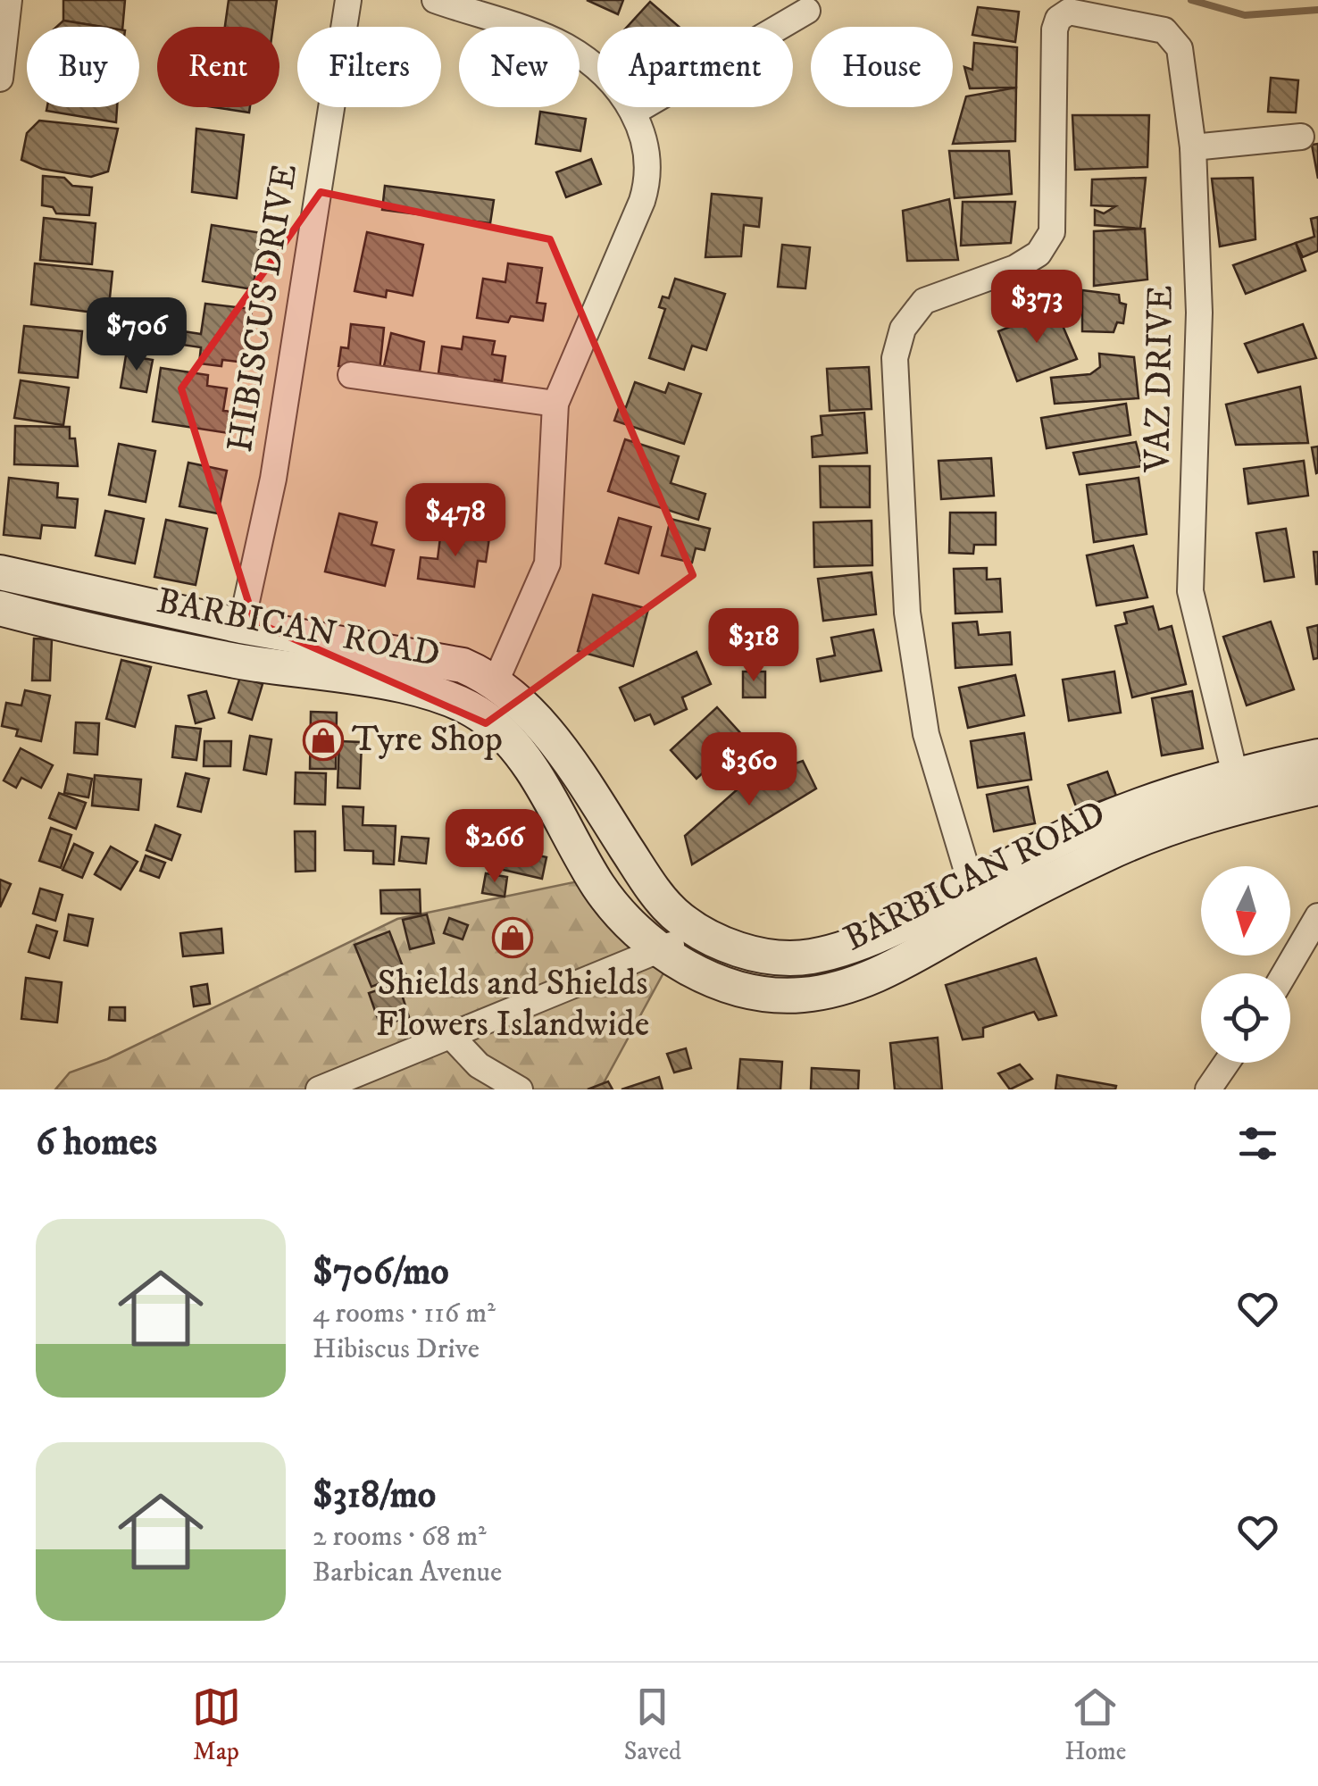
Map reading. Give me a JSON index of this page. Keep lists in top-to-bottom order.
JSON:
{
  "streets": {
    "main road": ["BARBICAN ROAD"],
    "street": ["HIBISCUS DRIVE", "VAZ DRIVE"]
  },
  "crossings": [
    ["HIBISCUS DRIVE", "BARBICAN ROAD"],
    ["VAZ DRIVE", "BARBICAN ROAD"]
  ],
  "places": {
    "shop": ["Tyre Shop", "Shields and Shields Flowers Islandwide"]
  },
  "north": "bottom",
  "page": {
    "chip": [
      "Buy",
      "Rent",
      "Filters",
      "New",
      "Apartment",
      "House"
    ],
    "price": [
      "$373",
      "$706",
      "$478",
      "$318",
      "$360",
      "$266"
    ],
    "heading": "6 homes",
    "list": [
      {
        "name": "$706/mo",
        "note": "4 rooms · 116 m² · Hibiscus Drive"
      },
      {
        "name": "$318/mo",
        "note": "2 rooms · 68 m² · Barbican Avenue"
      }
    ],
    "tabs": ["Map", "Saved", "Home"]
  }
}
